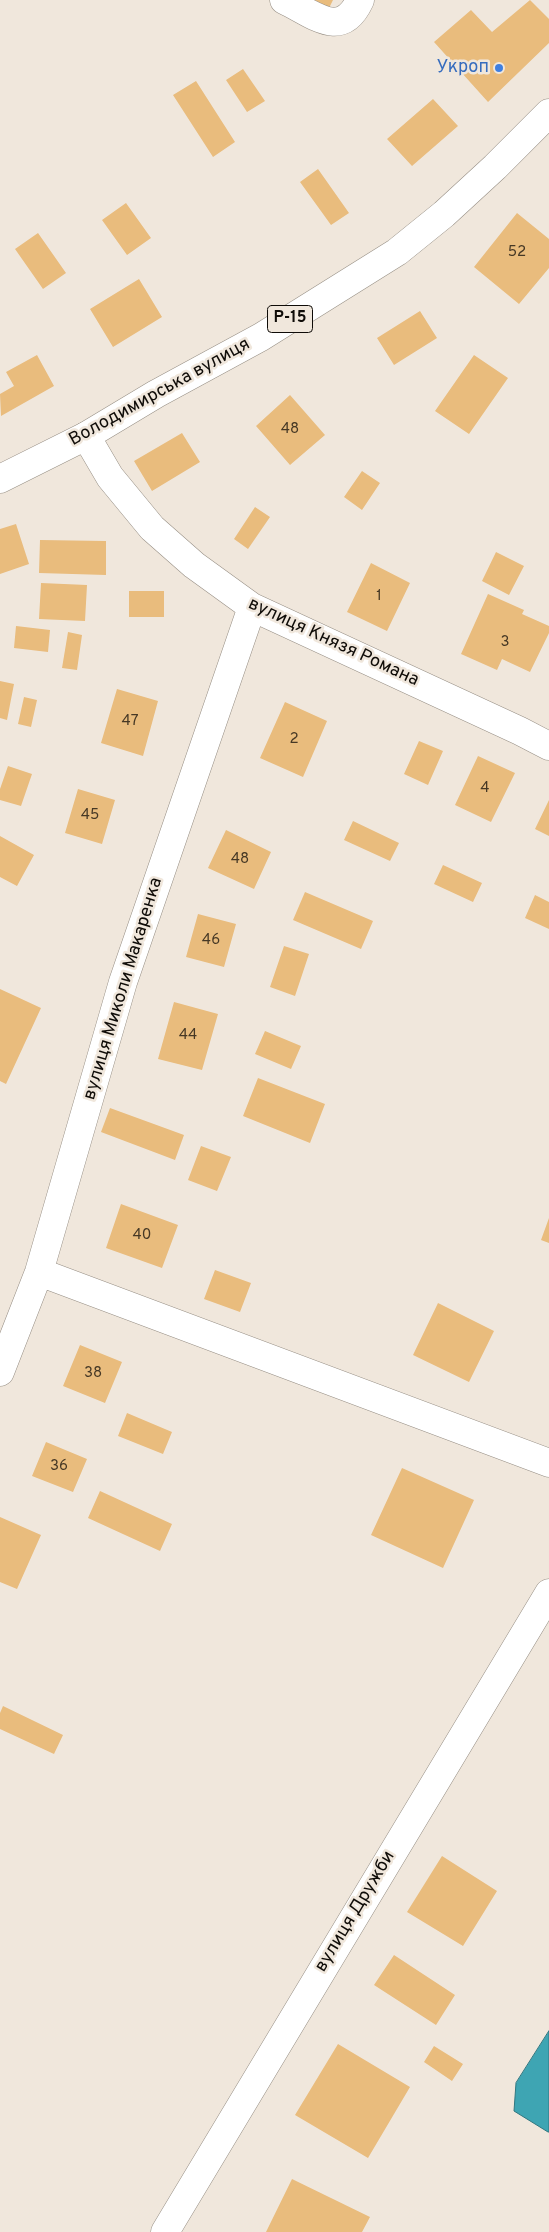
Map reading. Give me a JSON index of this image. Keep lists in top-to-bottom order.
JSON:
{
  "streets": {
    "street": [
      "Р-15",
      "Володимирська вулиця",
      "вулиця Князя Романа",
      "вулиця Миколи Макаренка",
      "вулиця Дружби"
    ]
  },
  "crossings": [
    ["Володимирська вулиця", "вулиця Князя Романа"],
    ["вулиця Князя Романа", "вулиця Миколи Макаренка"]
  ],
  "places": ["Укроп"],
  "house_numbers": [
    "52",
    "48",
    "1",
    "3",
    "47",
    "2",
    "4",
    "45",
    "48",
    "46",
    "44",
    "40",
    "38",
    "36"
  ]
}
